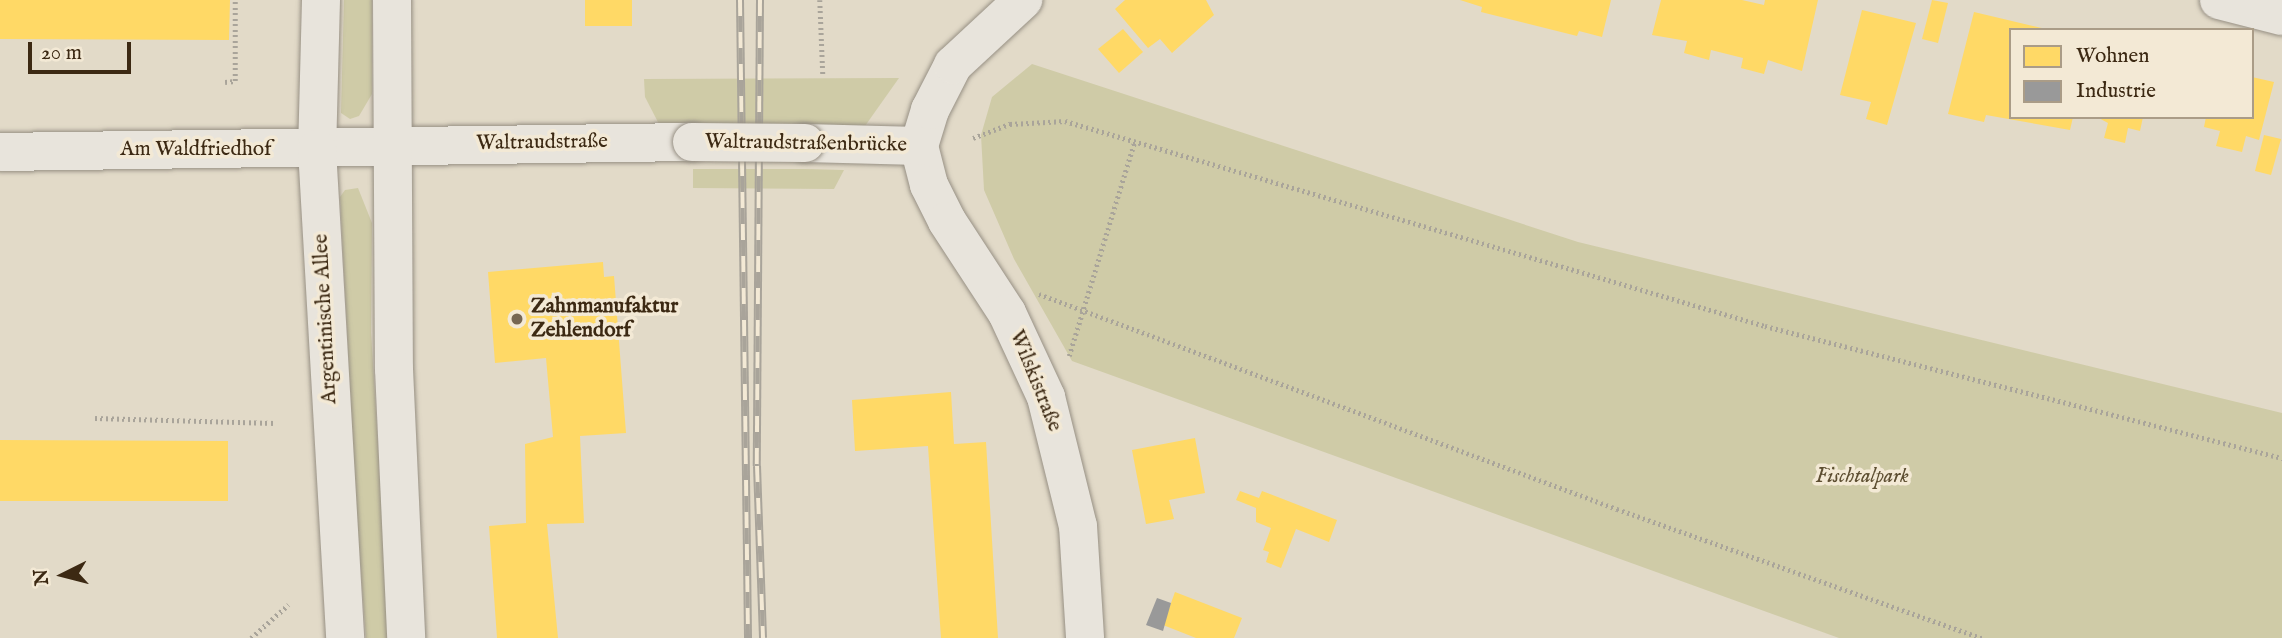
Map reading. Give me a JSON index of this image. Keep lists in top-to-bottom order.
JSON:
{
  "streets": {
    "street": [
      "Waltraudstraße",
      "Waltraudstraßenbrücke",
      "Am Waldfriedhof",
      "Argentinische Allee",
      "Wilskistraße"
    ]
  },
  "crossings": [
    ["Waltraudstraße", "Waltraudstraßenbrücke"],
    ["Waltraudstraße", "Am Waldfriedhof"],
    ["Waltraudstraßenbrücke", "Wilskistraße"],
    ["Am Waldfriedhof", "Argentinische Allee"]
  ],
  "parks": ["Fischtalpark"],
  "places": ["Zahnmanufaktur Zehlendorf"],
  "legend": ["Wohnen", "Industrie"],
  "scale_bar": "20 m",
  "north": "left"
}
